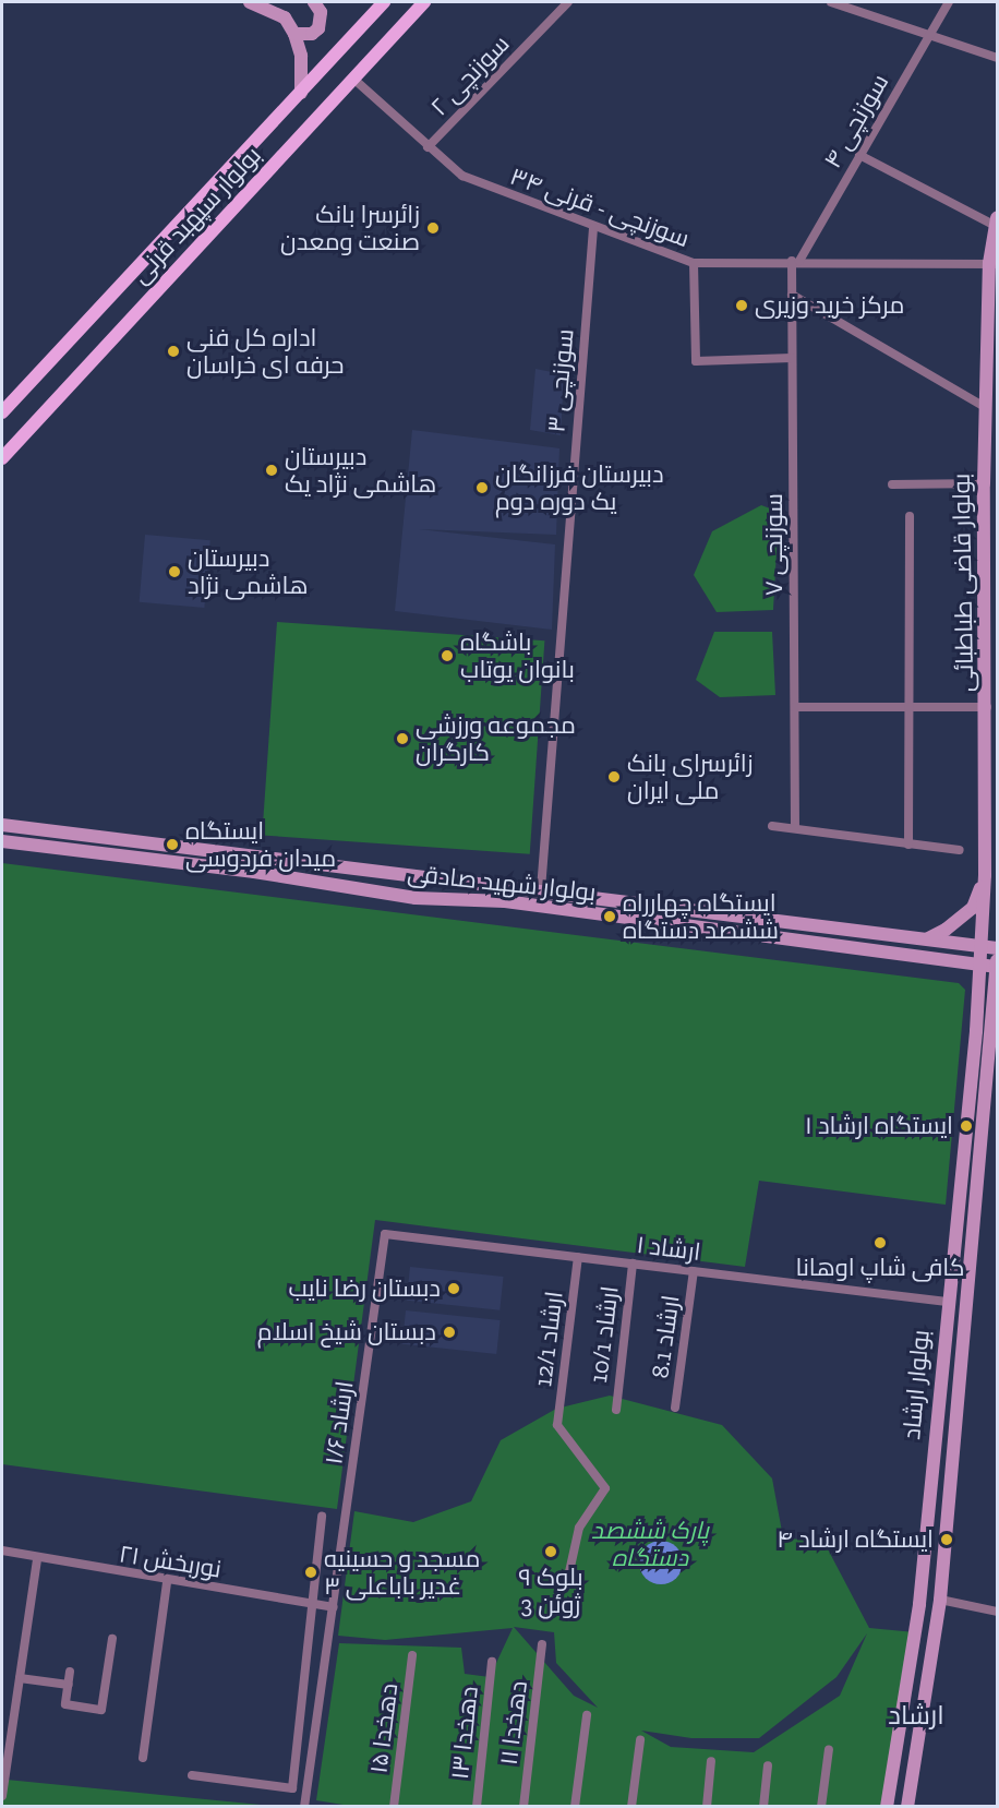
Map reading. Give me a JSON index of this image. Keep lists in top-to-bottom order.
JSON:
{
  "streets": {
    "main road": [
      "بولوار سپهبد قرنی",
      "بولوار قاضی طباطبائی",
      "بولوار شهید صادقی",
      "بولوار ارشاد"
    ],
    "street": [
      "سوزنچی ۲",
      "سوزنچی ۴",
      "سوزنچی - قرنی ۳۴",
      "سوزنچی ۳",
      "سوزنچی ۷",
      "ارشاد ۱",
      "ارشاد 10/1",
      "ارشاد 8.1",
      "ارشاد 12/1",
      "ارشاد ۱/۶",
      "نوربخش ۲۱",
      "دهخدا ۱۱",
      "دهخدا ۱۵",
      "دهخدا ۱۳"
    ]
  },
  "crossings": [
    ["سوزنچی ۲", "سوزنچی - قرنی ۳۴"],
    ["سوزنچی ۴", "سوزنچی - قرنی ۳۴"],
    ["سوزنچی ۴", "سوزنچی ۷"],
    ["سوزنچی - قرنی ۳۴", "بولوار سپهبد قرنی"],
    ["سوزنچی - قرنی ۳۴", "سوزنچی ۳"],
    ["سوزنچی - قرنی ۳۴", "سوزنچی ۷"],
    ["سوزنچی - قرنی ۳۴", "بولوار قاضی طباطبائی"],
    ["سوزنچی ۳", "بولوار شهید صادقی"],
    ["بولوار قاضی طباطبائی", "بولوار شهید صادقی"],
    ["بولوار قاضی طباطبائی", "بولوار ارشاد"],
    ["بولوار شهید صادقی", "بولوار ارشاد"],
    ["ارشاد ۱", "ارشاد 10/1"],
    ["ارشاد ۱", "ارشاد 8.1"],
    ["ارشاد ۱", "ارشاد 12/1"],
    ["ارشاد ۱", "بولوار ارشاد"],
    ["ارشاد ۱", "ارشاد ۱/۶"],
    ["ارشاد ۱/۶", "نوربخش ۲۱"]
  ],
  "districts": ["ارشاد"],
  "parks": ["پارک‌ ششصد دستگاه"],
  "places": [
    "زائرسرا بانک صنعت ومعدن",
    "مرکز خرید وزیری",
    "اداره کل فنی حرفه ای خراسان",
    "دبیرستان هاشمی نژاد یک",
    "دبیرستان فرزانگان یک دوره دوم",
    "دبیرستان هاشمی نژاد",
    "باشگاه بانوان یوتاب",
    "مجموعه ورزشی کارگران",
    "زائرسرای بانک ملی ایران",
    "ایستگاه میدان فردوسی",
    "ایستگاه چهارراه ششصد دستگاه",
    "ایستگاه ارشاد ۱",
    "کافی شاپ اوهانا",
    "دبستان رضا نایب",
    "دبستان شیخ اسلام",
    "ایستگاه ارشاد ۴",
    "بلوک ۹ ژوئن 3",
    "مسجد و حسینیه غدیر باباعلی ۳"
  ]
}
